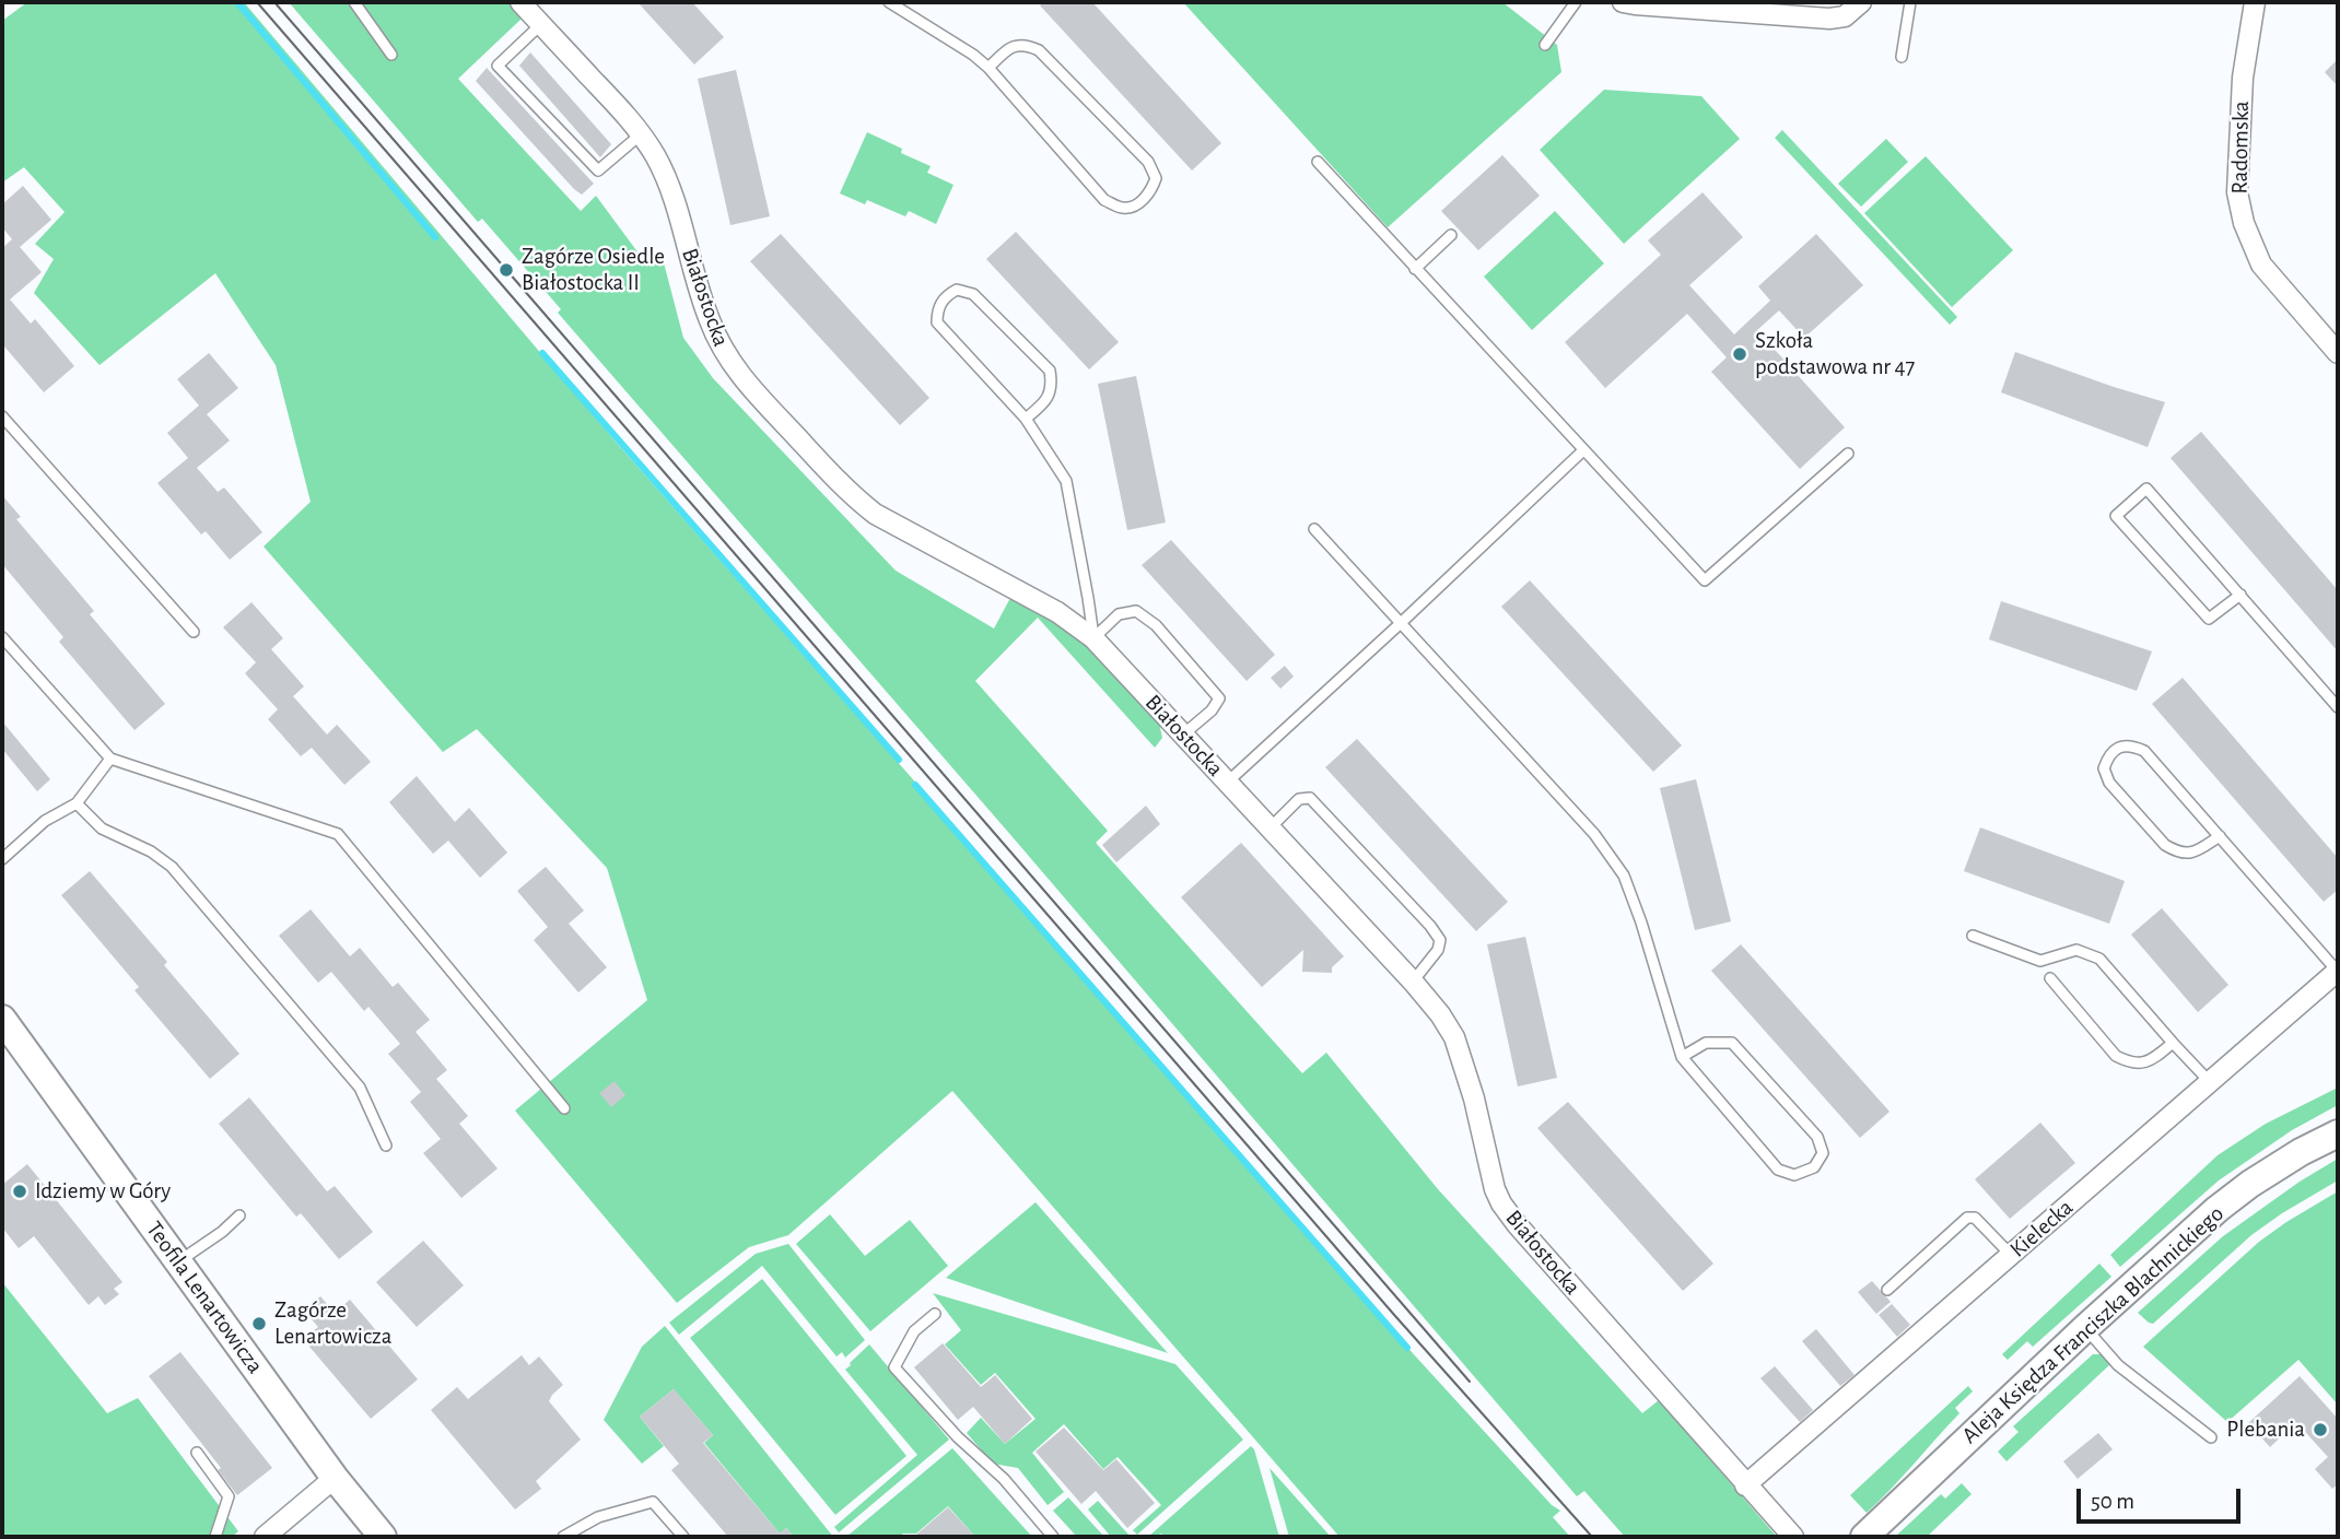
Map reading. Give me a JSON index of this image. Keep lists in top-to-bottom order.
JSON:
{
  "streets": {
    "street": [
      "Radomska",
      "Białostocka",
      "Kielecka",
      "Teofila Lenartowicza",
      "Aleja Księdza Franciszka Blachnickiego"
    ]
  },
  "crossings": [
    ["Białostocka", "Kielecka"]
  ],
  "places": [
    "Zagórze Osiedle Białostocka II",
    "Szkoła podstawowa nr 47",
    "Idziemy w Góry",
    "Zagórze Lenartowicza",
    "Plebania"
  ],
  "scale_bar": "50 m"
}
